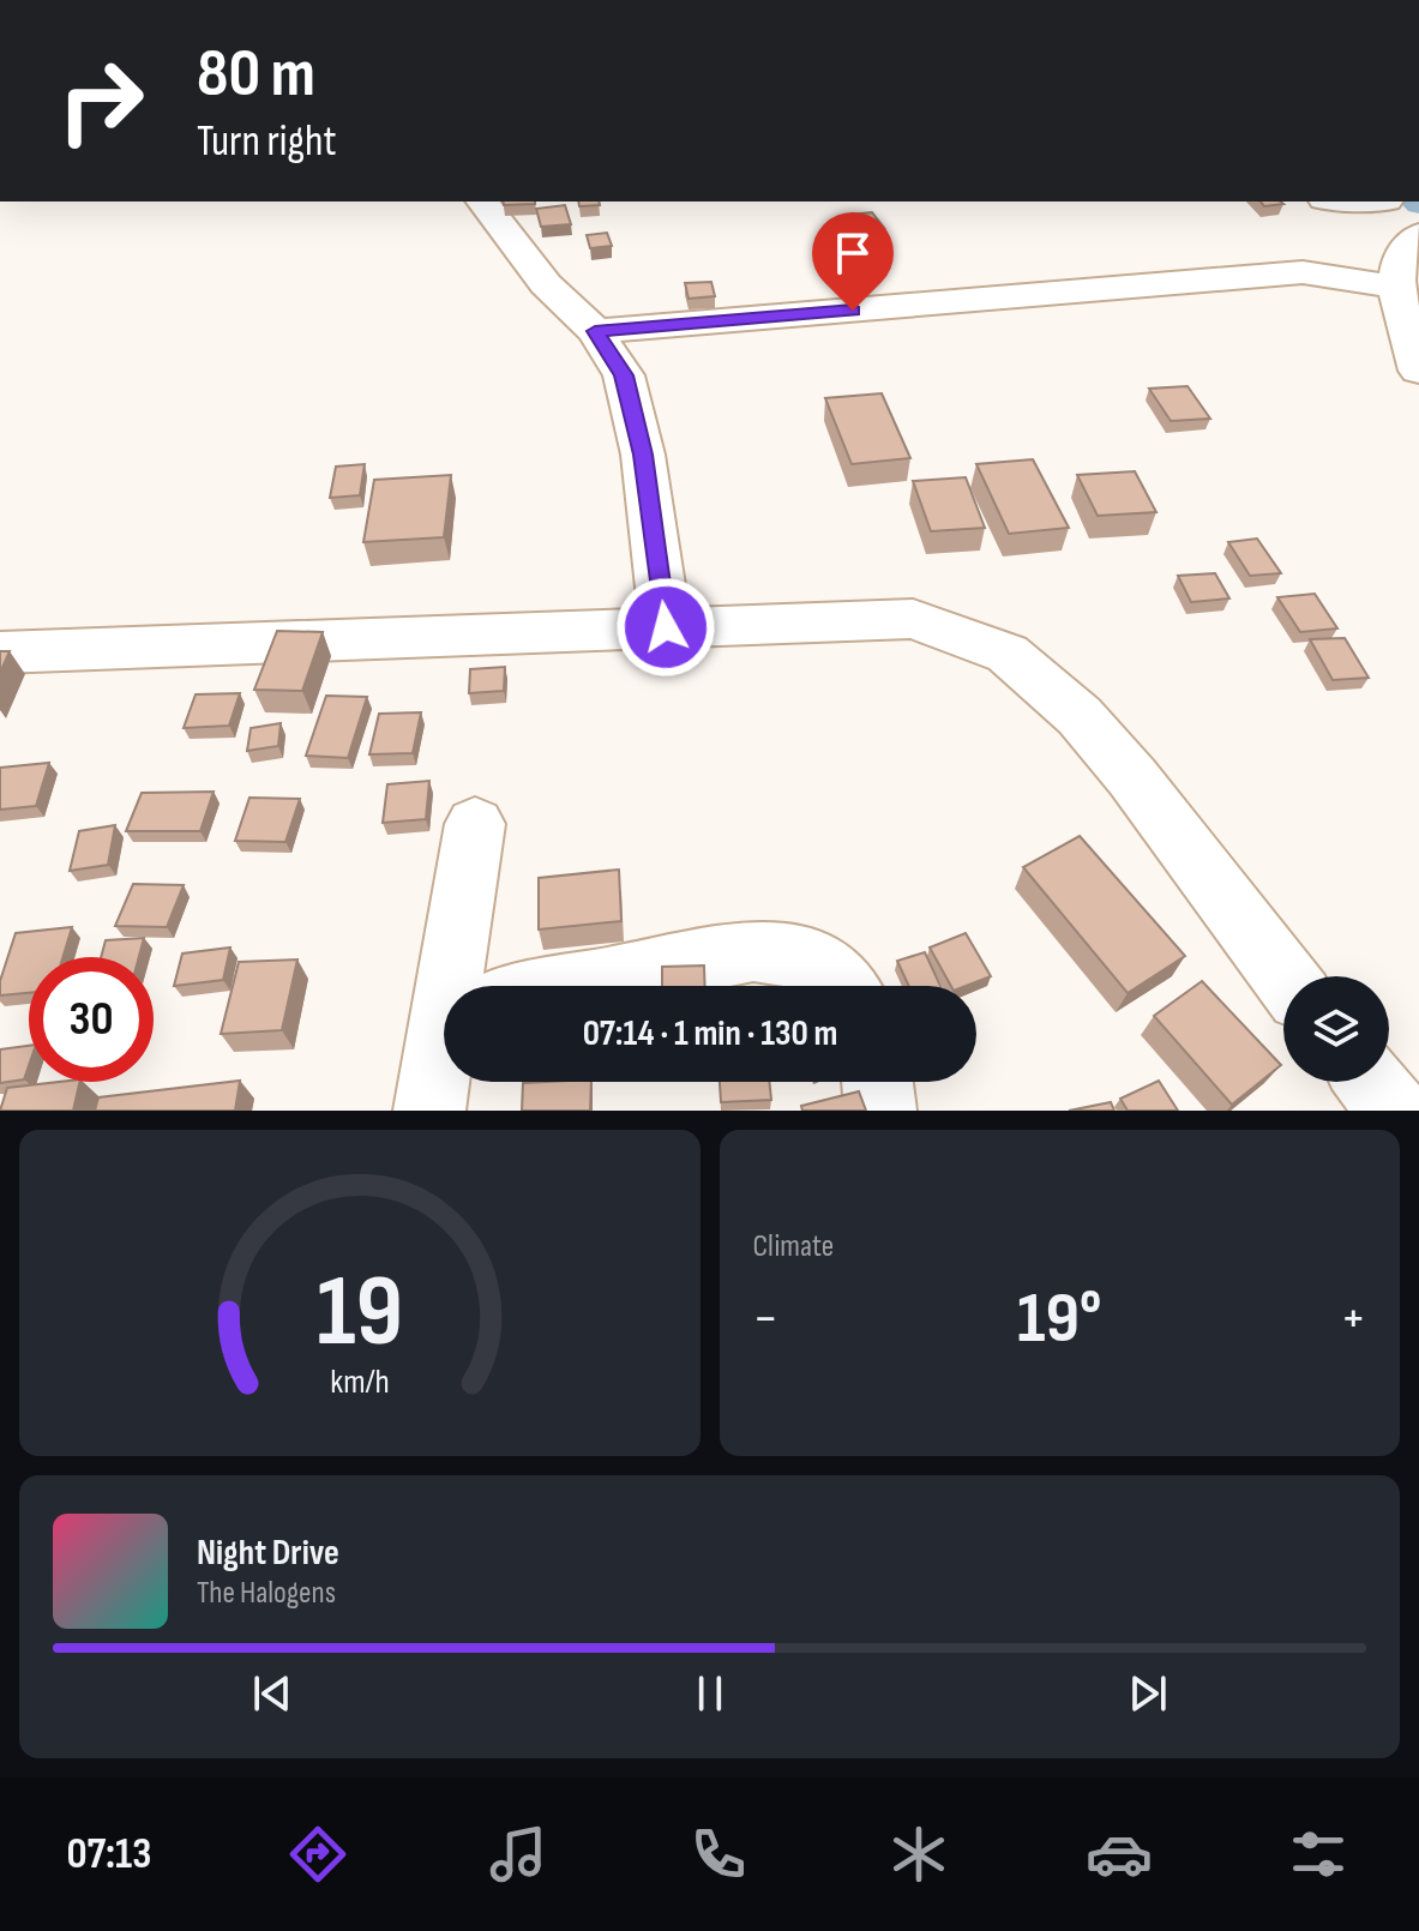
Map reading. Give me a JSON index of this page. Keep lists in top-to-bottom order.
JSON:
{
  "page": {
    "turn": ["80 m", "Turn right"],
    "limit": "30",
    "trip": "07:14 · 1 min · 130 m",
    "tile": "Climate",
    "heat": ["−", "19°", "+"],
    "song": ["Night Drive", "The Halogens"],
    "tabs": "07:13",
    "gauge": ["19", "km/h"]
  }
}
